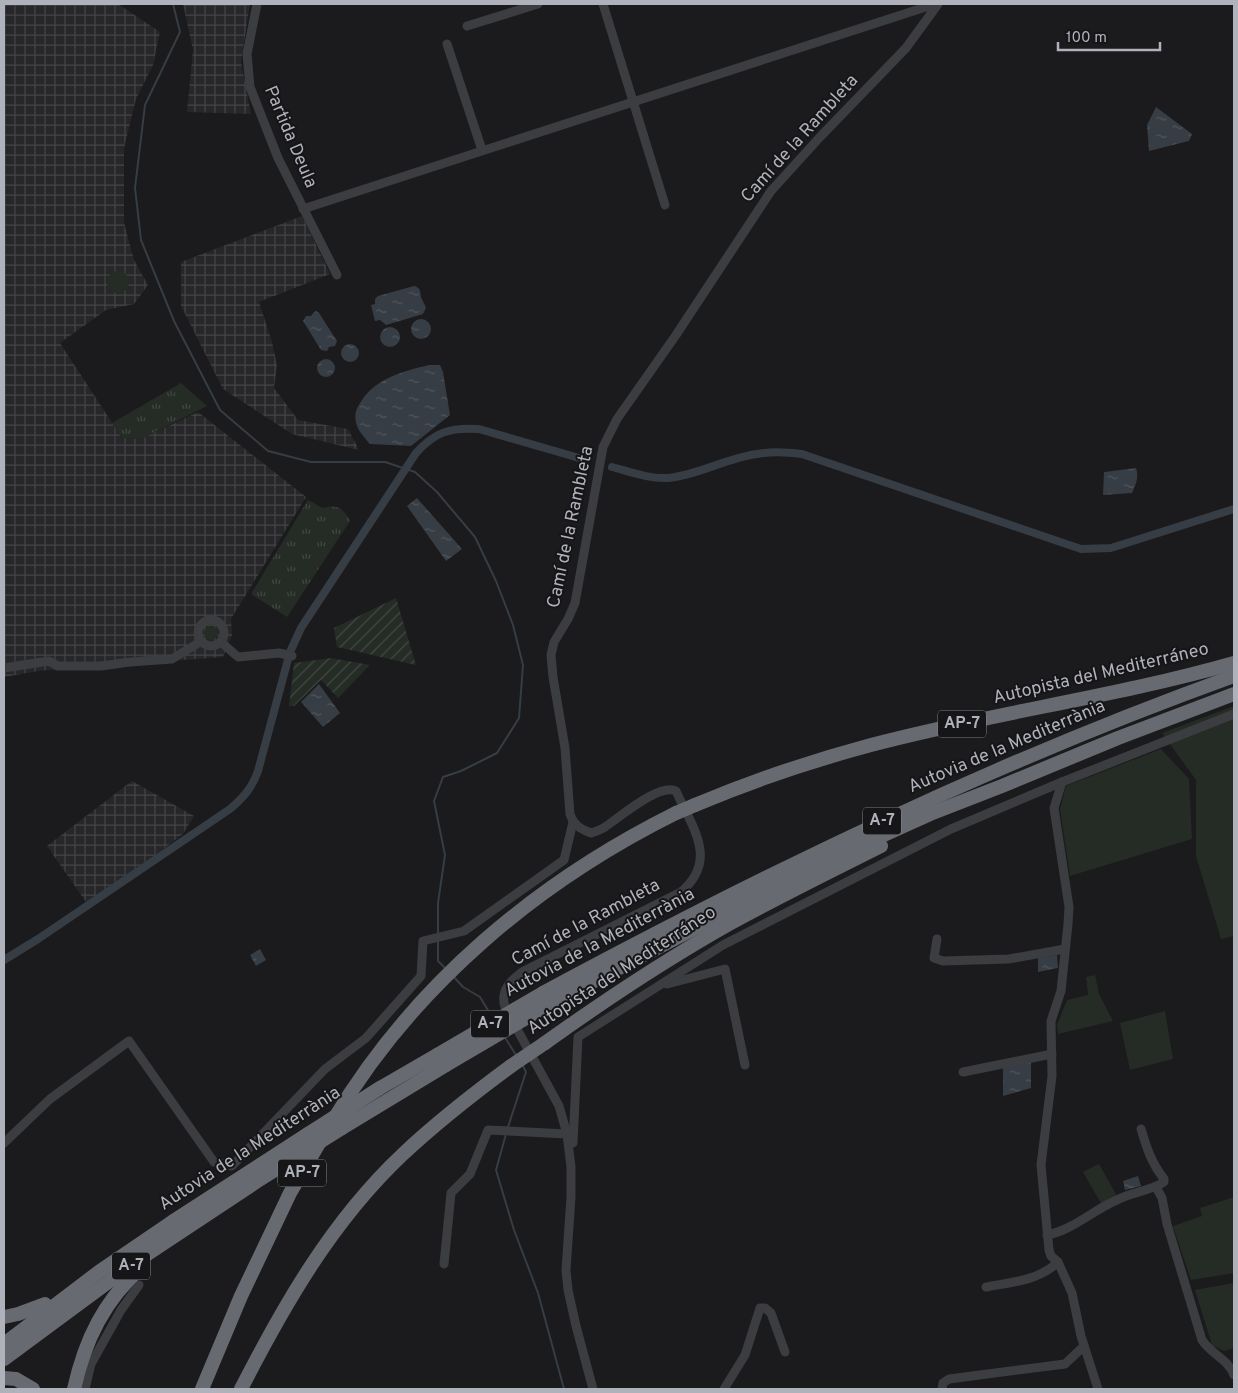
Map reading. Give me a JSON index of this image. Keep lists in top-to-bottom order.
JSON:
{
  "streets": {
    "highway": [
      "Autopista del Mediterráneo",
      "AP-7",
      "Autovia de la Mediterrània",
      "A-7"
    ],
    "street": ["Partida Deula", "Camí de la Rambleta"]
  },
  "crossings": [
    ["Autopista del Mediterráneo", "Autovia de la Mediterrània"]
  ],
  "scale_bar": "100 m"
}
